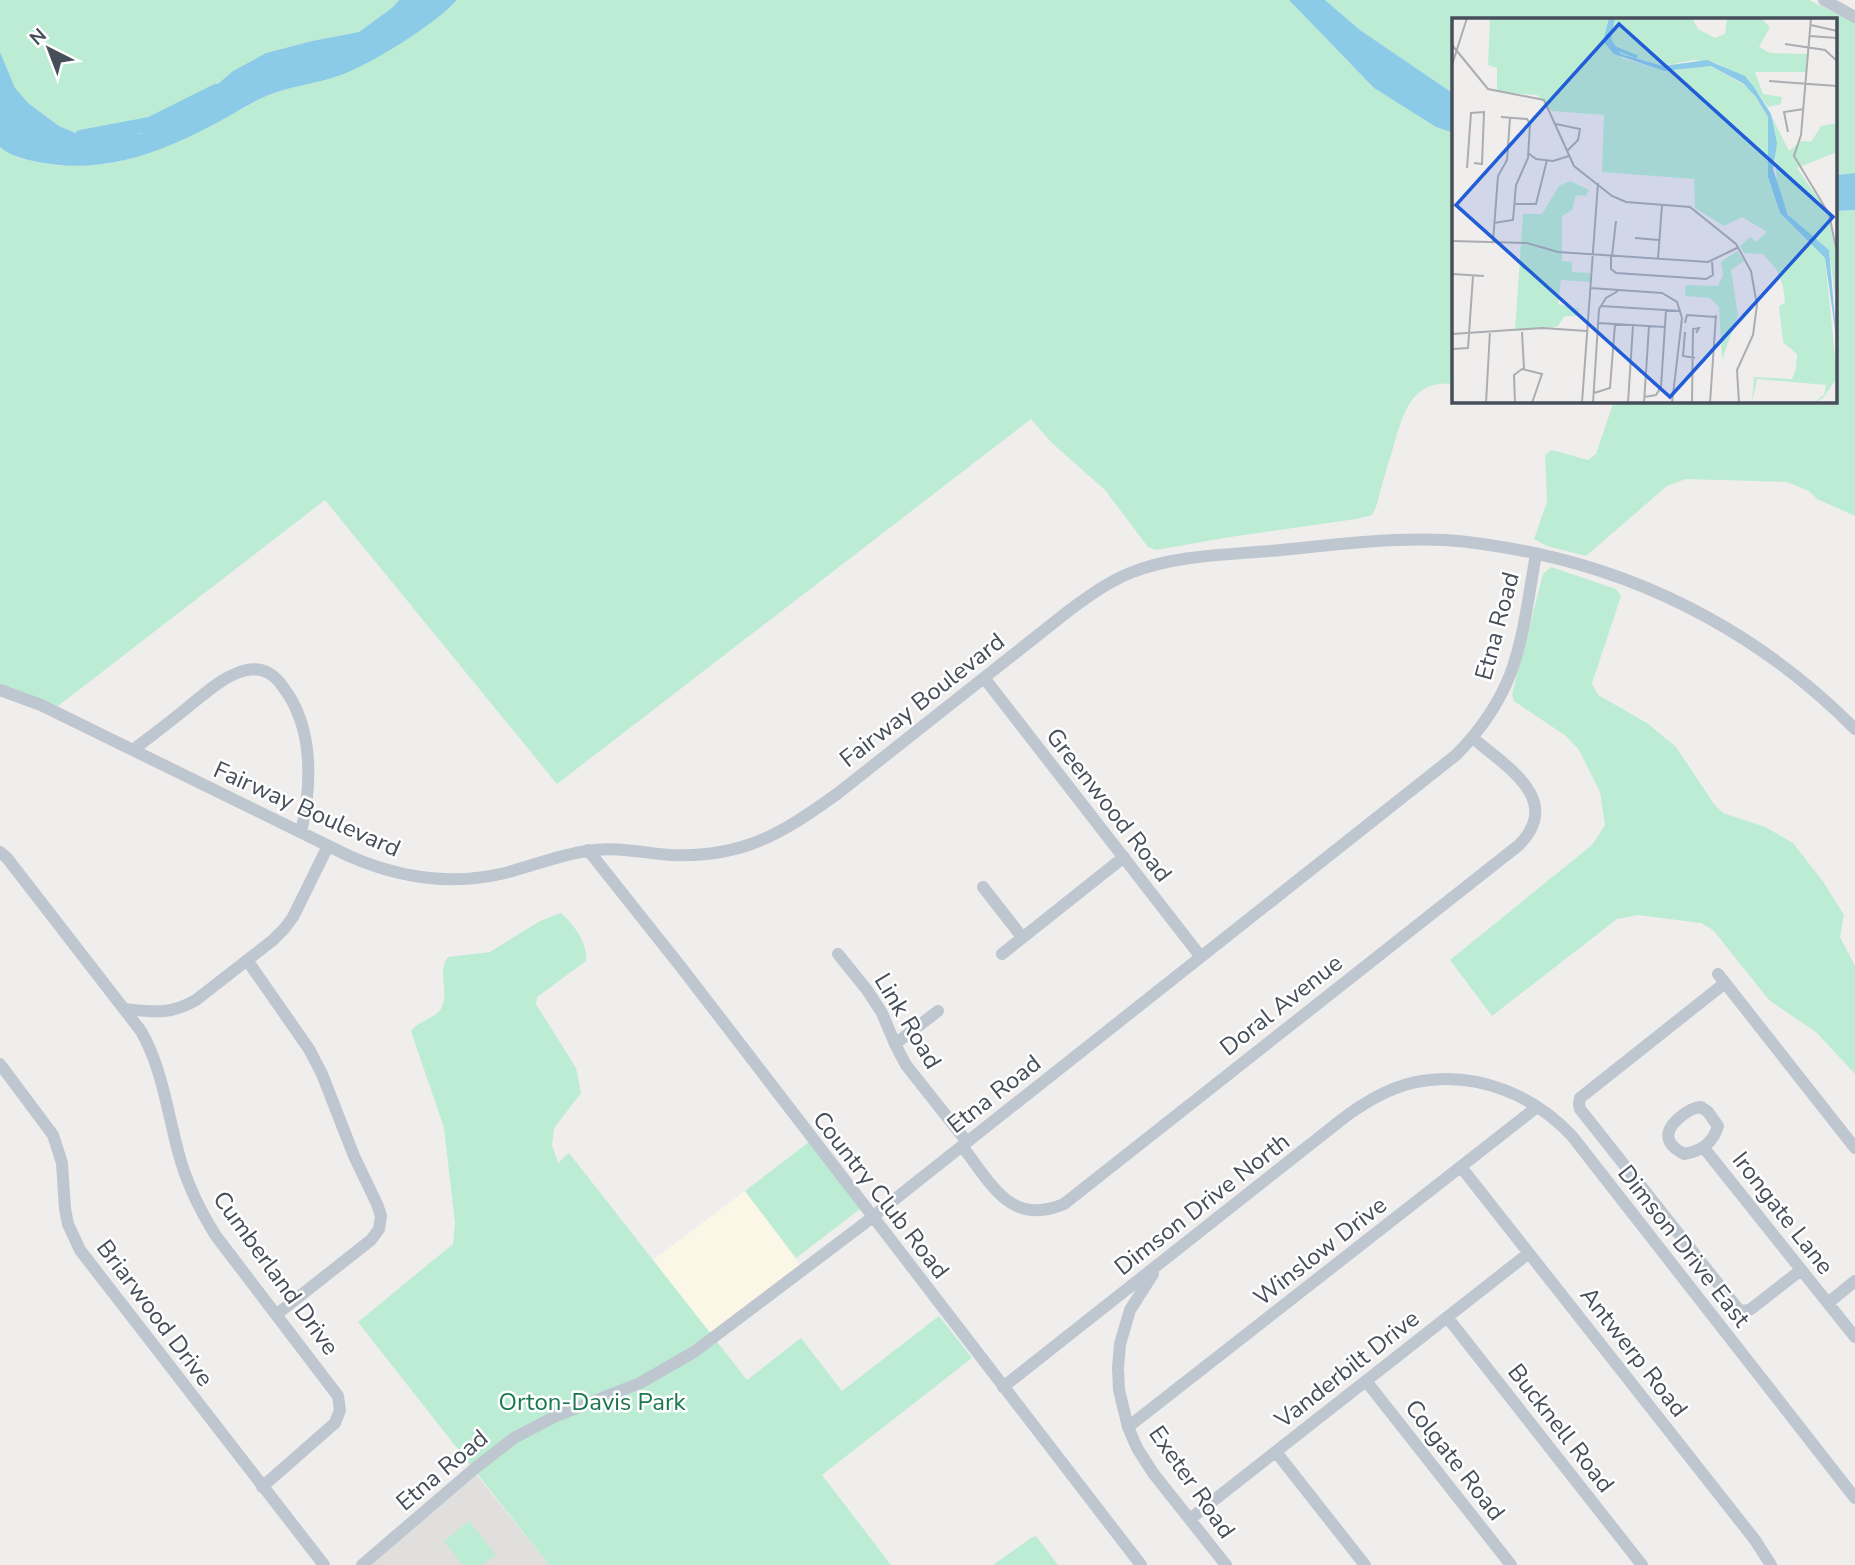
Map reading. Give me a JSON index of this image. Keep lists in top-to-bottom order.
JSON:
{
  "streets": {
    "street": [
      "Etna Road",
      "Fairway Boulevard",
      "Greenwood Road",
      "Doral Avenue",
      "Link Road",
      "Country Club Road",
      "Dimson Drive North",
      "Irongate Lane",
      "Dimson Drive East",
      "Winslow Drive",
      "Cumberland Drive",
      "Briarwood Drive",
      "Antwerp Road",
      "Vanderbilt Drive",
      "Bucknell Road",
      "Colgate Road",
      "Exeter Road"
    ]
  },
  "crossings": [
    ["Etna Road", "Fairway Boulevard"],
    ["Etna Road", "Greenwood Road"],
    ["Etna Road", "Doral Avenue"],
    ["Etna Road", "Link Road"],
    ["Etna Road", "Country Club Road"],
    ["Fairway Boulevard", "Greenwood Road"],
    ["Fairway Boulevard", "Country Club Road"],
    ["Doral Avenue", "Link Road"],
    ["Country Club Road", "Dimson Drive North"],
    ["Dimson Drive North", "Dimson Drive East"],
    ["Dimson Drive North", "Exeter Road"],
    ["Dimson Drive East", "Winslow Drive"],
    ["Winslow Drive", "Antwerp Road"],
    ["Winslow Drive", "Exeter Road"],
    ["Cumberland Drive", "Briarwood Drive"],
    ["Antwerp Road", "Vanderbilt Drive"],
    ["Vanderbilt Drive", "Bucknell Road"],
    ["Vanderbilt Drive", "Colgate Road"],
    ["Vanderbilt Drive", "Exeter Road"]
  ],
  "parks": ["Orton-Davis Park"],
  "north": "top left"
}
